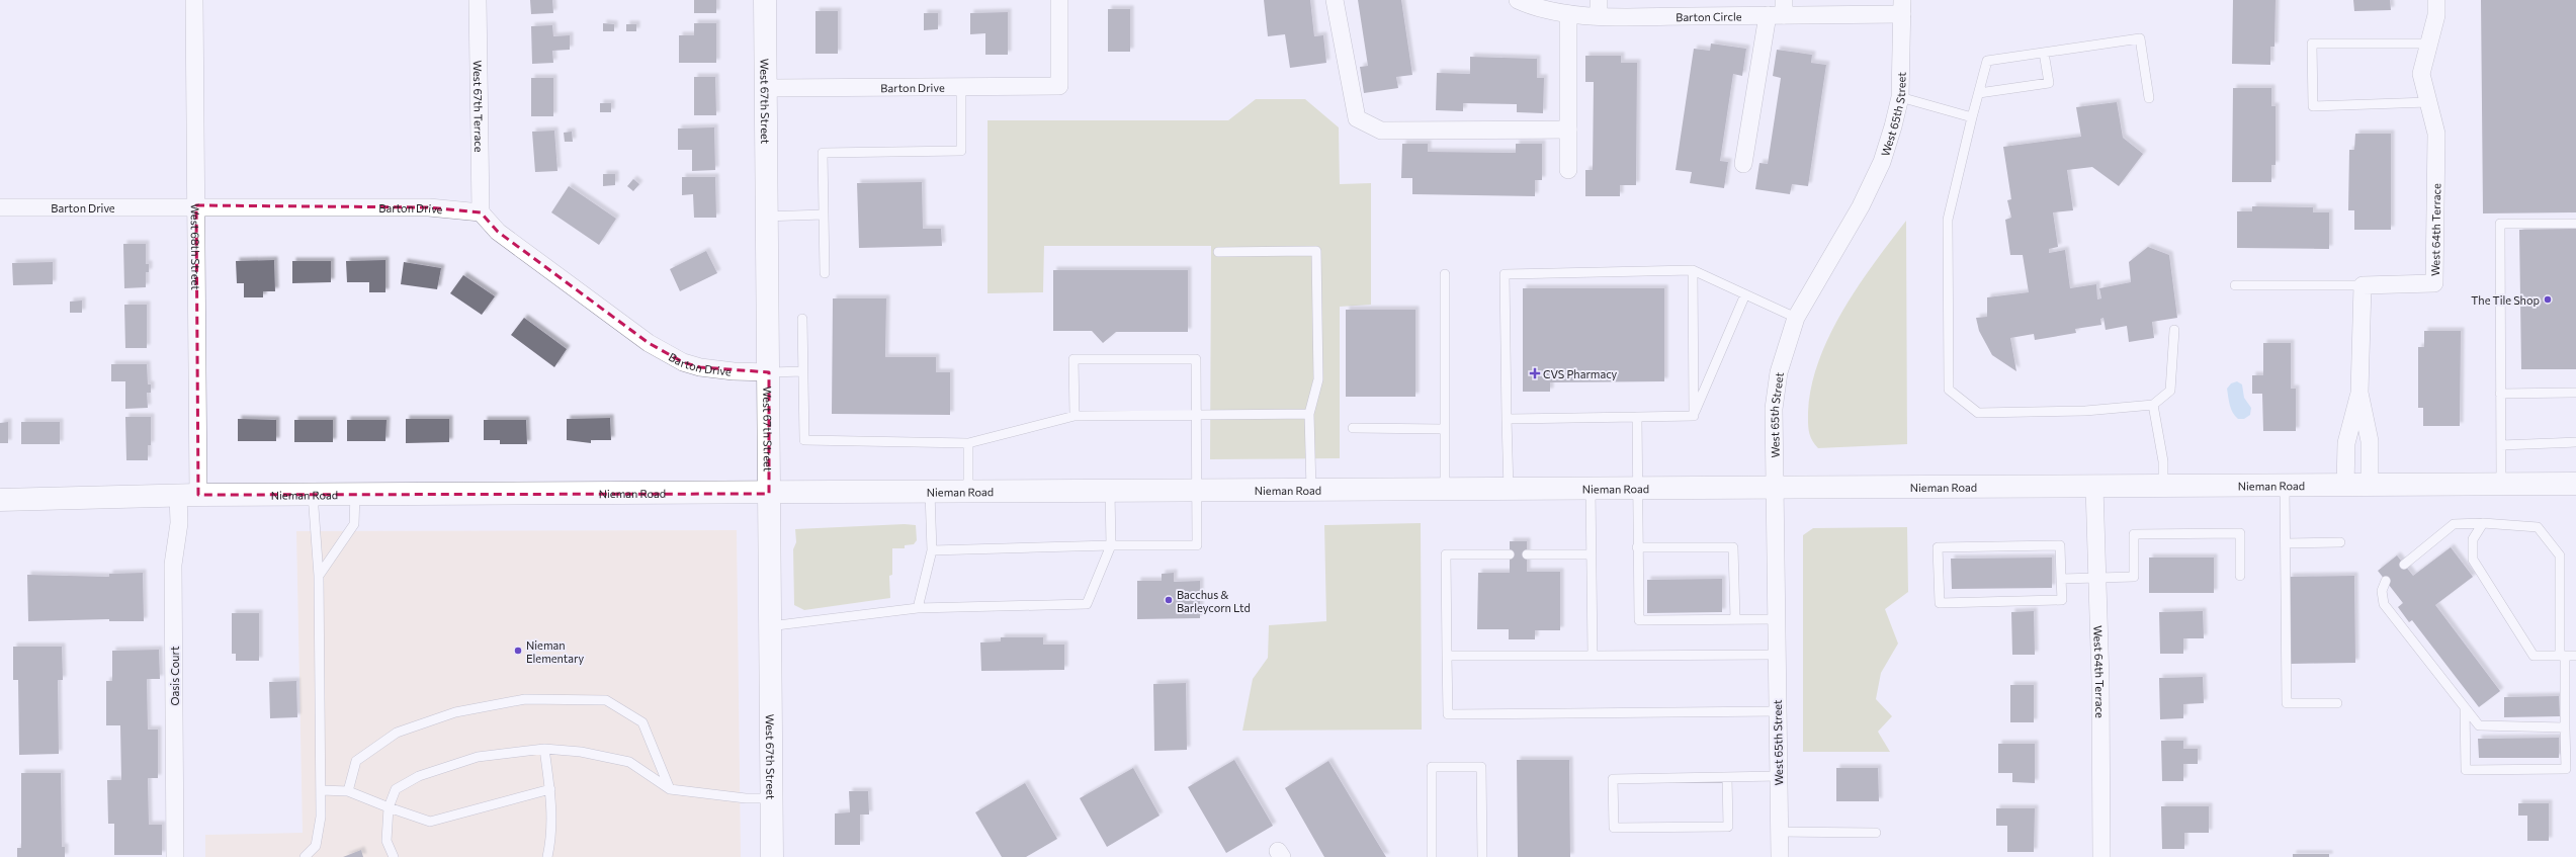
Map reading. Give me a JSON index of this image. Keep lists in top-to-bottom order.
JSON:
{
  "streets": {
    "main road": ["West 67th Street", "Nieman Road"],
    "street": [
      "Barton Circle",
      "Barton Drive",
      "West 67th Terrace",
      "West 65th Street",
      "West 64th Terrace",
      "West 68th Street",
      "Oasis Court"
    ]
  },
  "crossings": [
    ["Barton Circle", "West 65th Street"],
    ["Barton Drive", "West 67th Street"],
    ["Barton Drive", "West 67th Terrace"],
    ["Barton Drive", "West 68th Street"],
    ["West 67th Street", "Nieman Road"],
    ["West 65th Street", "Nieman Road"],
    ["West 64th Terrace", "Nieman Road"],
    ["West 68th Street", "Nieman Road"],
    ["West 68th Street", "Oasis Court"],
    ["Nieman Road", "Oasis Court"]
  ],
  "places": {
    "other": ["The Tile Shop", "Bacchus & Barleycorn Ltd", "Nieman Elementary"],
    "health": ["CVS Pharmacy"]
  }
}
